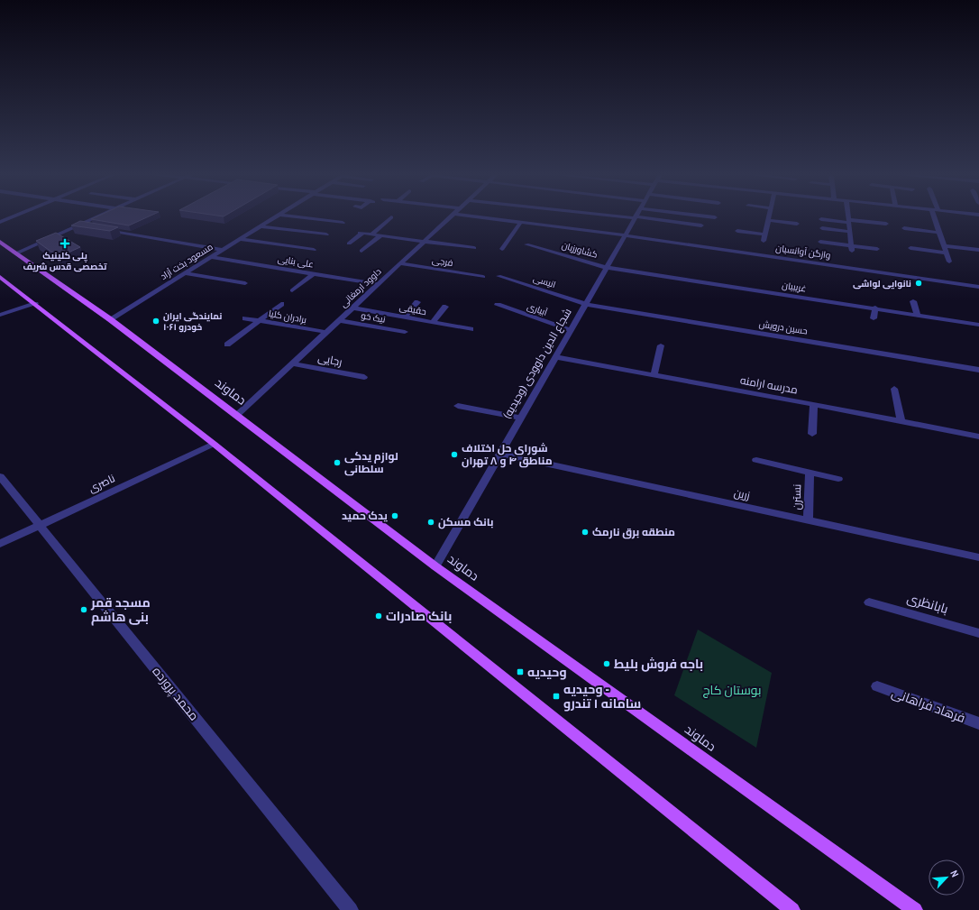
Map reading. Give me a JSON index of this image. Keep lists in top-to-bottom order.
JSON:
{
  "streets": {
    "main road": ["دماوند"],
    "street": [
      "کشاورزیان",
      "وازگن آوانسیان",
      "مسعود بخت آزاد",
      "علی بنایی",
      "فرجی",
      "انیسی",
      "غریبیان",
      "داوود ارمغانی",
      "حقیقی",
      "آبیاری",
      "برادران کلیا",
      "نیک خو",
      "حسین درویش",
      "رجایی",
      "شجاع الدین داوودی (وحیدیه)",
      "مدرسه ارامنه",
      "ناصری",
      "زرین",
      "نسترن",
      "بابانظری",
      "محمد پرورده",
      "فرهاد فراهانی"
    ]
  },
  "crossings": [
    ["کشاورزیان", "غریبیان"],
    ["کشاورزیان", "شجاع الدین داوودی (وحیدیه)"],
    ["وازگن آوانسیان", "شجاع الدین داوودی (وحیدیه)"],
    ["مسعود بخت آزاد", "علی بنایی"],
    ["مسعود بخت آزاد", "دماوند"],
    ["علی بنایی", "داوود ارمغانی"],
    ["فرجی", "داوود ارمغانی"],
    ["انیسی", "حسین درویش"],
    ["انیسی", "شجاع الدین داوودی (وحیدیه)"],
    ["غریبیان", "شجاع الدین داوودی (وحیدیه)"],
    ["داوود ارمغانی", "حقیقی"],
    ["داوود ارمغانی", "برادران کلیا"],
    ["داوود ارمغانی", "نیک خو"],
    ["داوود ارمغانی", "رجایی"],
    ["داوود ارمغانی", "دماوند"],
    ["آبیاری", "شجاع الدین داوودی (وحیدیه)"],
    ["حسین درویش", "شجاع الدین داوودی (وحیدیه)"],
    ["شجاع الدین داوودی (وحیدیه)", "مدرسه ارامنه"],
    ["شجاع الدین داوودی (وحیدیه)", "دماوند"],
    ["شجاع الدین داوودی (وحیدیه)", "زرین"],
    ["ناصری", "محمد پرورده"],
    ["زرین", "نسترن"]
  ],
  "parks": ["بوستان کاج"],
  "places": {
    "health": ["پلی کلینیک تخصصی قدس شریف"],
    "other": [
      "نانوایی لواشی",
      "نمایندگی ایران خودرو ۱۰۶۱",
      "شورای حل اختلاف مناطق ۴ و ۸ تهران",
      "لوازم یدکی سلطانی",
      "یدک حمید",
      "بانک مسکن",
      "منطقه برق نارمک",
      "مسجد قمر بنی هاشم",
      "بانک صادرات",
      "باجه فروش بلیط"
    ],
    "transit": ["وحیدیه", "وحیدیه - سامانه ۱ تندرو"]
  },
  "north": "top right"
}
